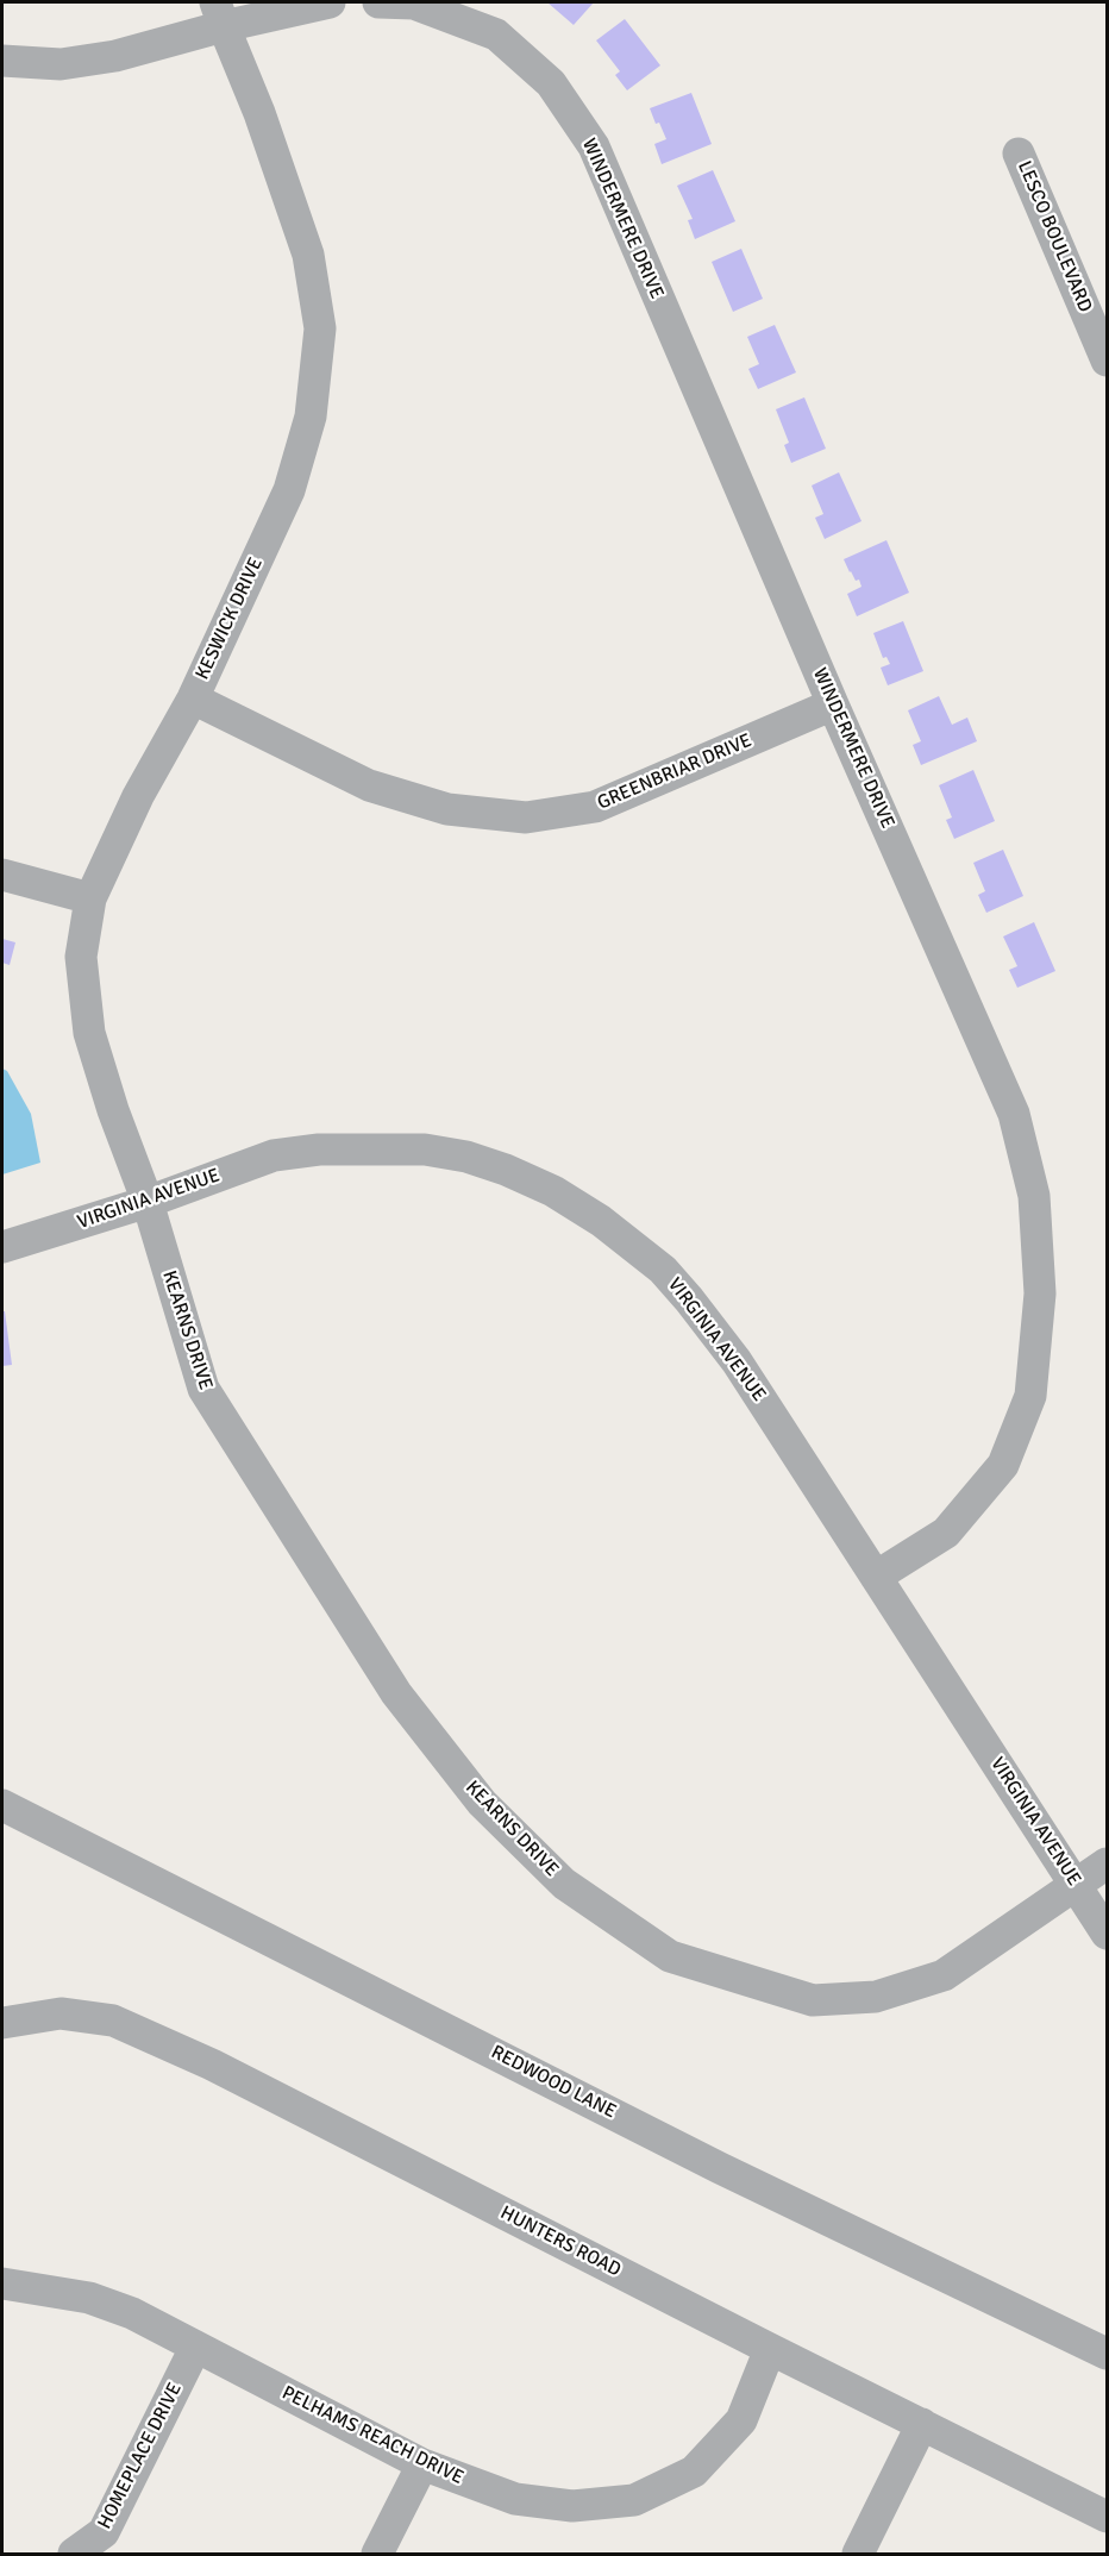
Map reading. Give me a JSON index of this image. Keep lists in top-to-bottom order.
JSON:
{
  "streets": {
    "street": [
      "WINDERMERE DRIVE",
      "LESCO BOULEVARD",
      "KESWICK DRIVE",
      "GREENBRIAR DRIVE",
      "VIRGINIA AVENUE",
      "KEARNS DRIVE",
      "REDWOOD LANE",
      "HUNTERS ROAD",
      "PELHAMS REACH DRIVE",
      "HOMEPLACE DRIVE"
    ]
  },
  "crossings": [
    ["WINDERMERE DRIVE", "GREENBRIAR DRIVE"],
    ["WINDERMERE DRIVE", "VIRGINIA AVENUE"],
    ["KESWICK DRIVE", "GREENBRIAR DRIVE"],
    ["KESWICK DRIVE", "VIRGINIA AVENUE"],
    ["KESWICK DRIVE", "KEARNS DRIVE"],
    ["VIRGINIA AVENUE", "KEARNS DRIVE"],
    ["HUNTERS ROAD", "PELHAMS REACH DRIVE"],
    ["PELHAMS REACH DRIVE", "HOMEPLACE DRIVE"]
  ]
}
